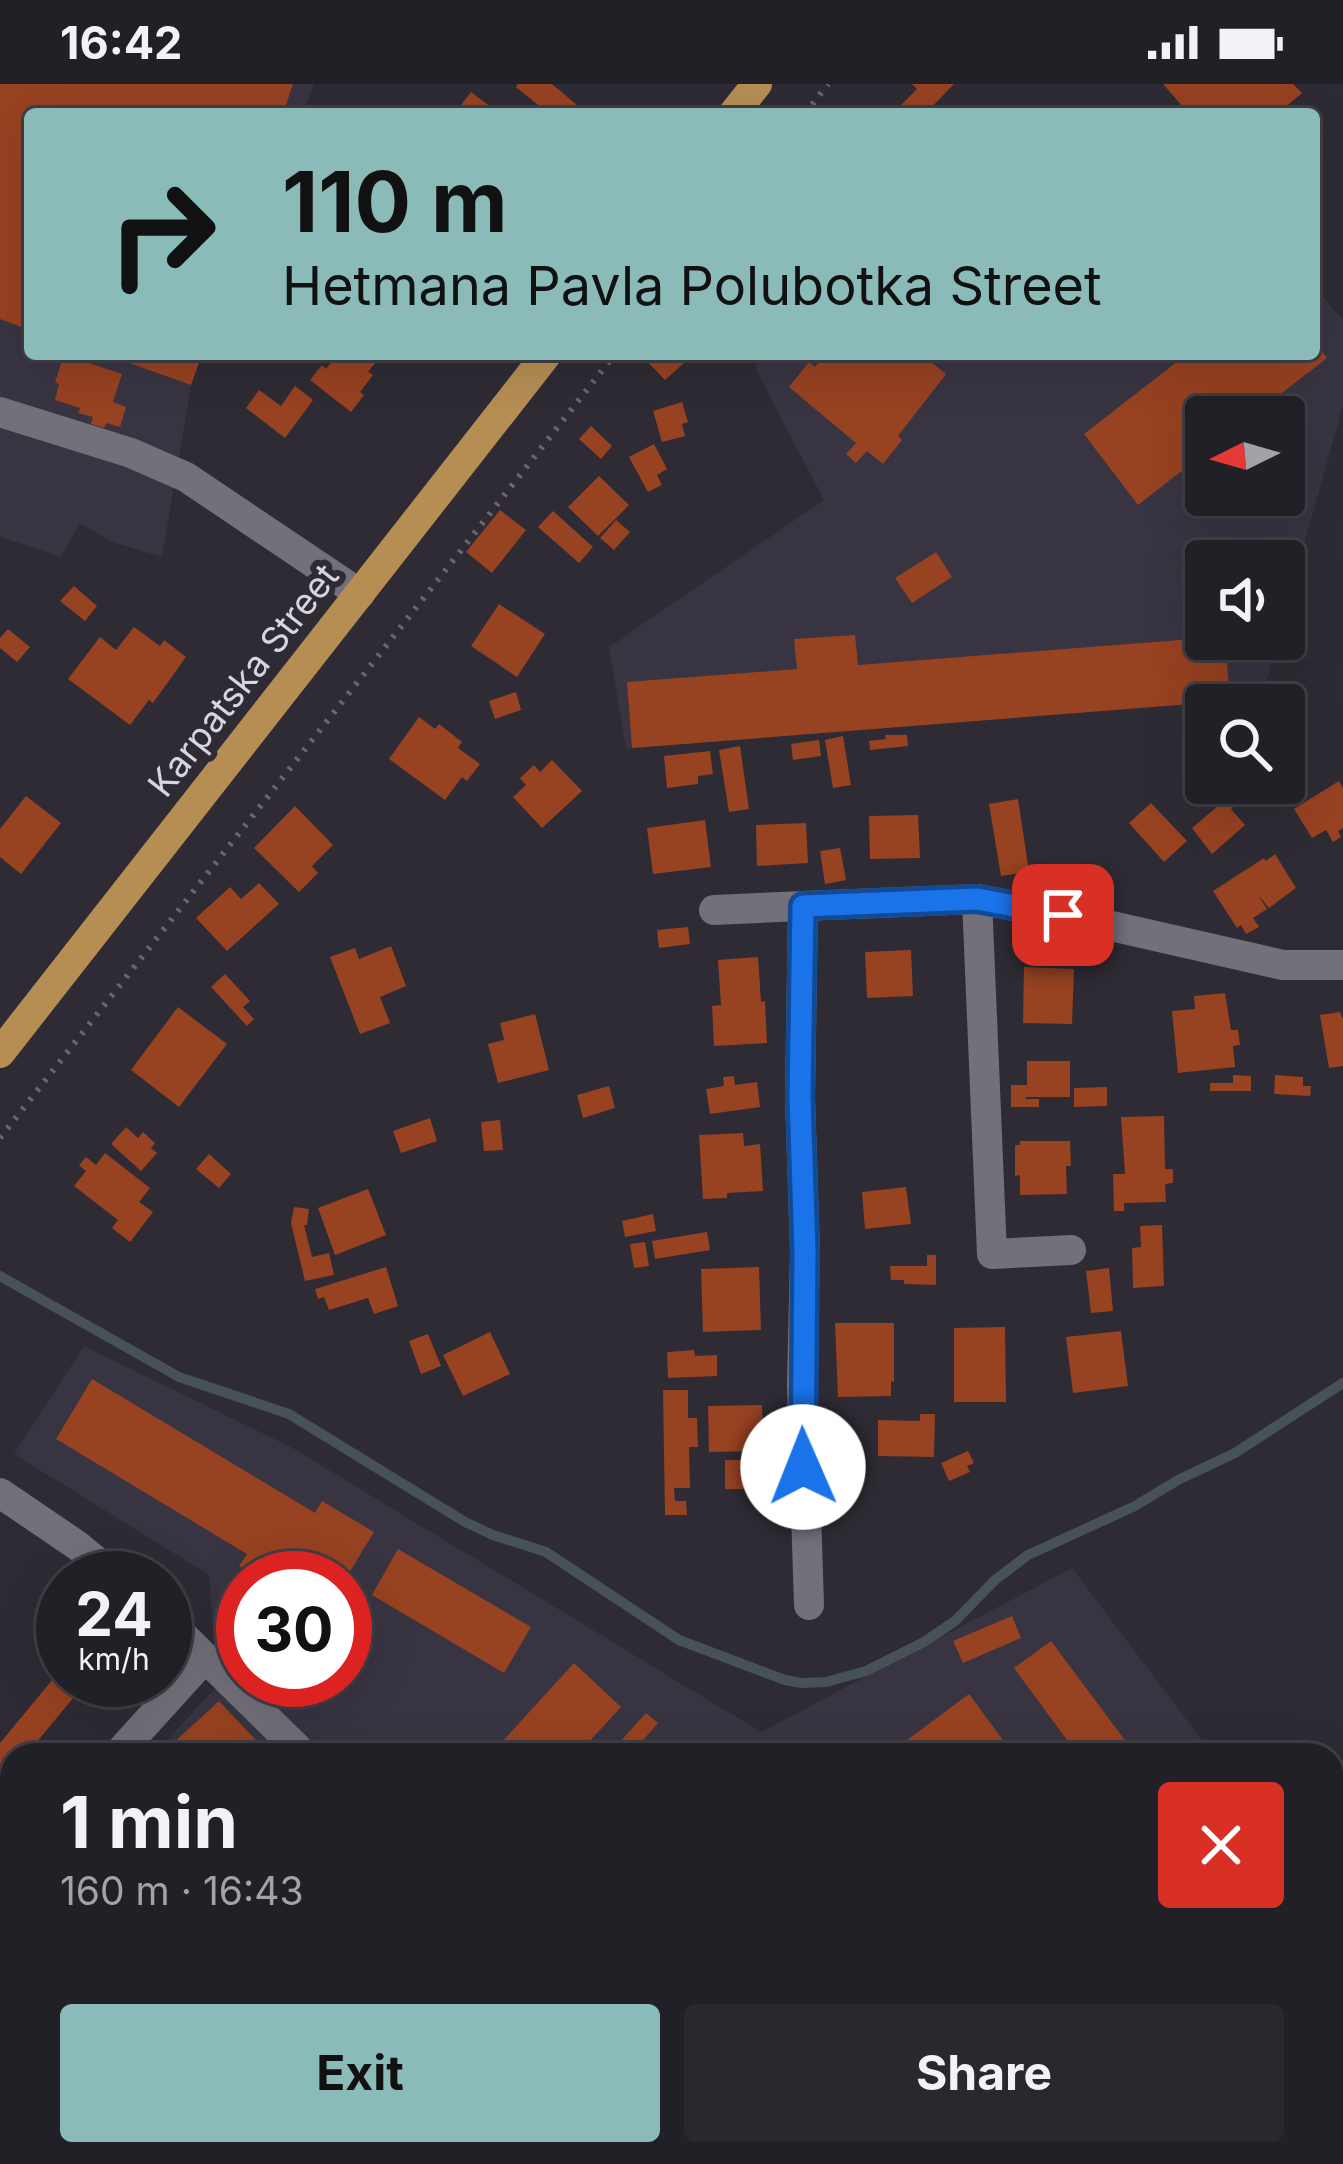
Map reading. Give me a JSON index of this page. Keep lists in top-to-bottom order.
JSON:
{
  "streets": {
    "main road": ["Karpatska Street"]
  },
  "north": "left",
  "page": {
    "status": "16:42",
    "turn": ["110 m", "Hetmana Pavla Polubotka Street"],
    "speed": "24 km/h",
    "limit": "30",
    "heading": ["1 min", "160 m · 16:43"],
    "buttons": ["Exit", "Share"]
  }
}
